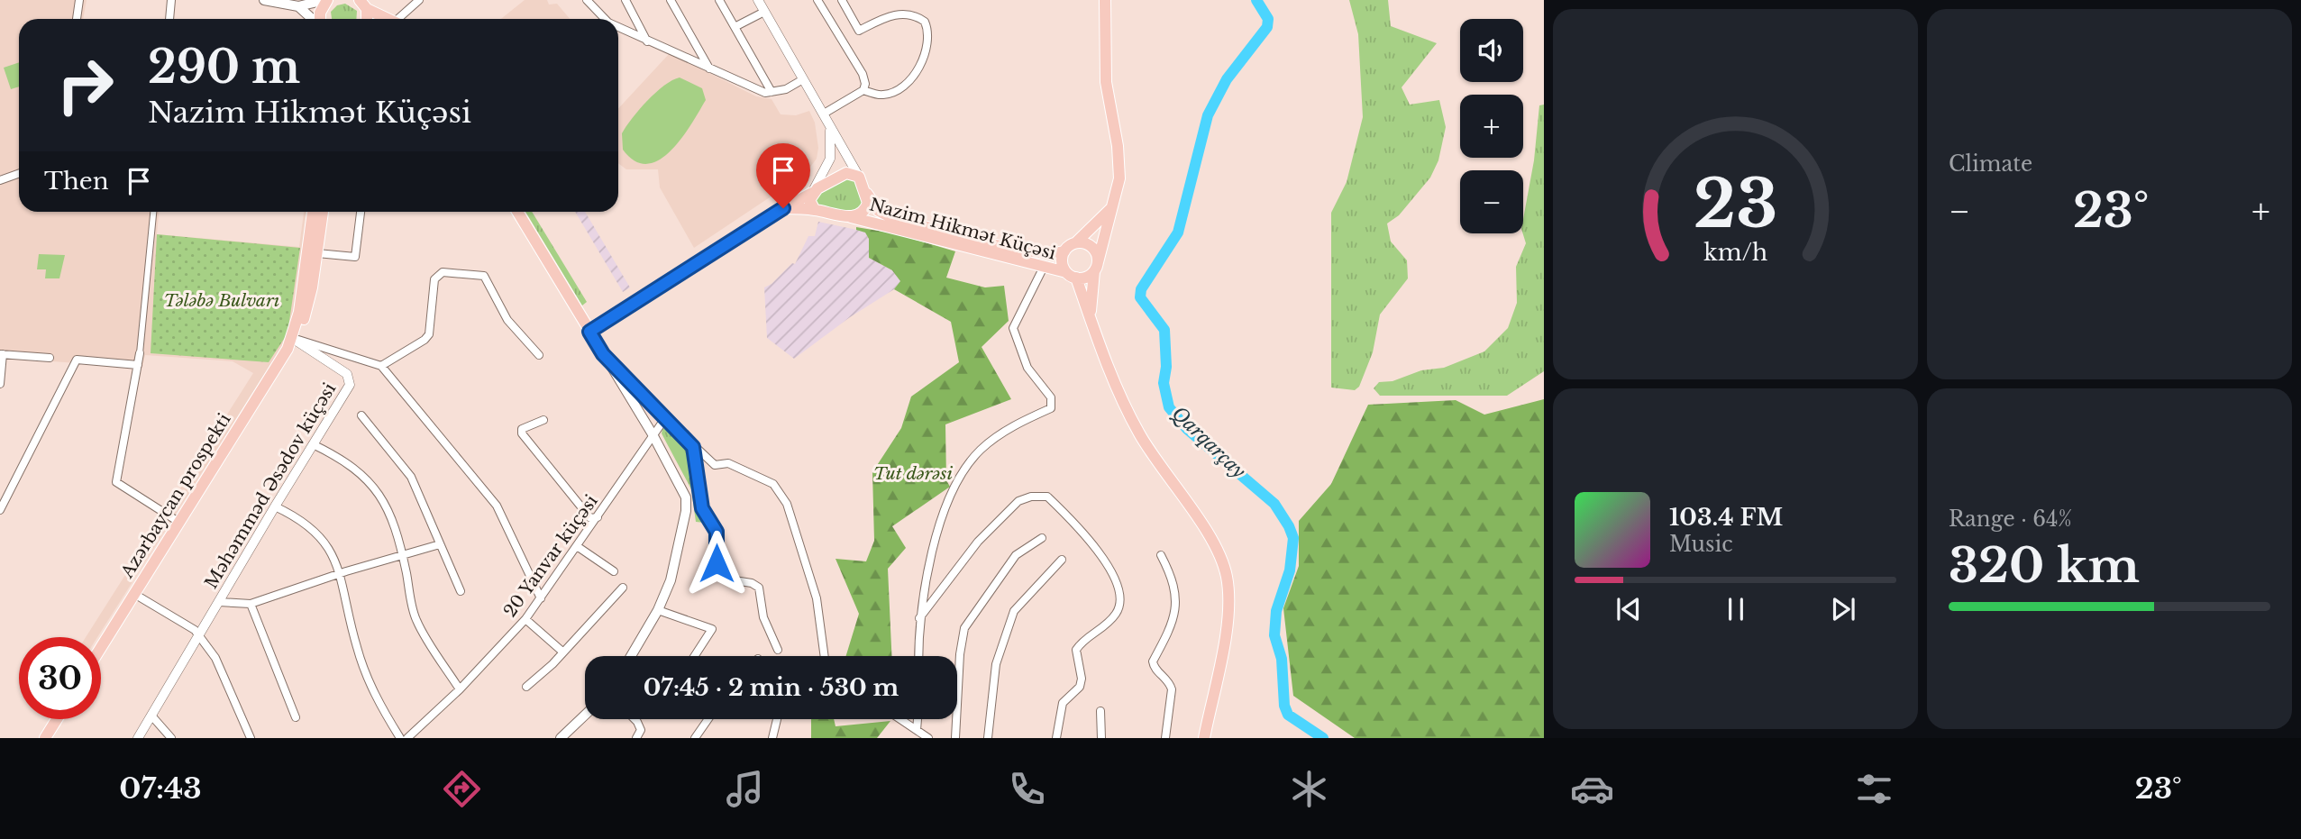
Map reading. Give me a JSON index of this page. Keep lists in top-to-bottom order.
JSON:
{
  "streets": {
    "main road": ["Nazim Hikmət Küçəsi", "Azərbaycan prospekti"],
    "street": ["Məhəmməd Əsədov küçəsi", "20 Yanvar küçəsi"]
  },
  "crossings": [
    ["Məhəmməd Əsədov küçəsi", "Azərbaycan prospekti"]
  ],
  "water": ["Qarqarçay"],
  "parks": ["Tələbə Bulvarı", "Tut dərəsi"],
  "page": {
    "tile": [
      "Climate",
      ["Range · 64%", "320 km"]
    ],
    "map_buttons": ["+", "−"],
    "turn": ["290 m", "Nazim Hikmət Küçəsi"],
    "then": "Then",
    "heat": ["−", "23°", "+"],
    "song": ["103.4 FM", "Music"],
    "limit": "30",
    "trip": "07:45 · 2 min · 530 m",
    "tabs": ["07:43", "23°"],
    "gauge": ["23", "km/h"]
  }
}
